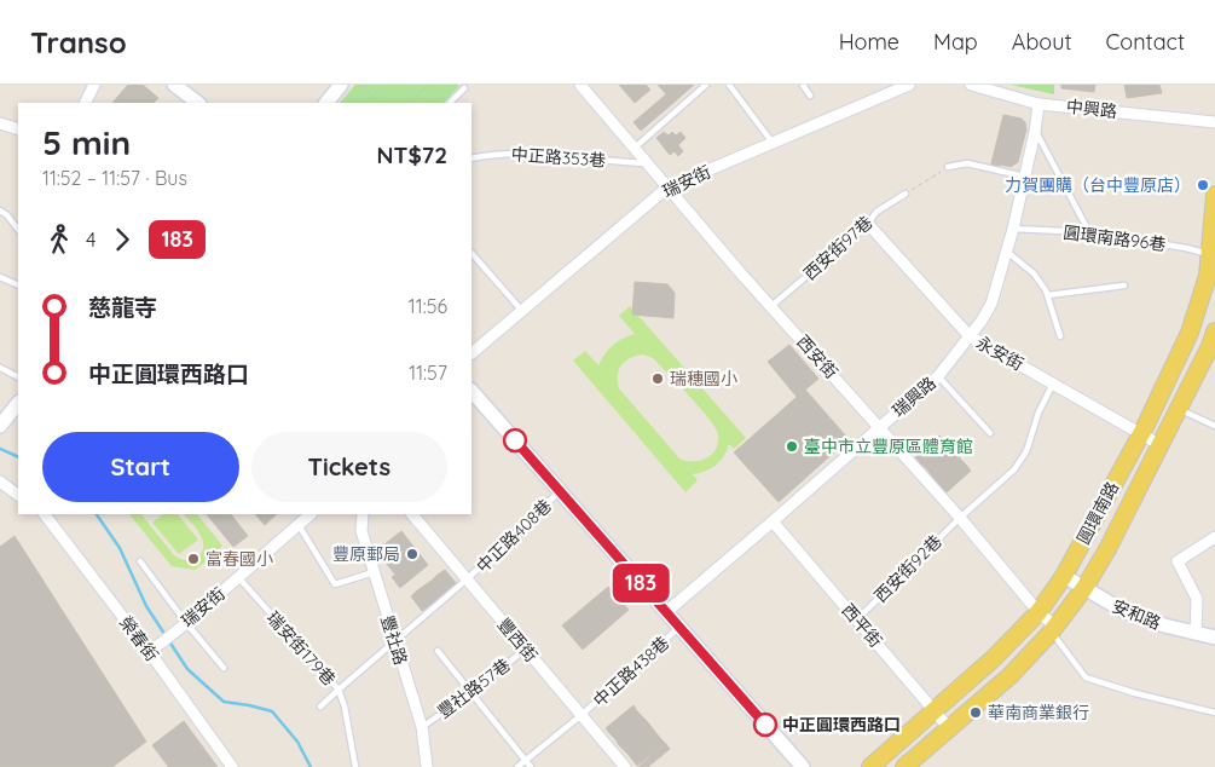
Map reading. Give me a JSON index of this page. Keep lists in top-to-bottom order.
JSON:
{
  "streets": {
    "main road": ["圓環南路"],
    "street": [
      "中興路",
      "瑞安街",
      "永安街",
      "西安街",
      "瑞興路",
      "安和路",
      "西平街",
      "榮春街",
      "豐社路",
      "豐西街"
    ],
    "lane": [
      "中正路353巷",
      "圓環南路96巷",
      "西安街97巷",
      "中正路408巷",
      "西安街92巷",
      "瑞安街179巷",
      "中正路438巷",
      "豐社路57巷"
    ]
  },
  "crossings": [
    ["中興路", "瑞興路"],
    ["中正路353巷", "西安街"],
    ["瑞安街", "西安街"],
    ["瑞安街", "榮春街"],
    ["瑞安街", "瑞安街179巷"],
    ["圓環南路96巷", "瑞興路"],
    ["圓環南路96巷", "圓環南路"],
    ["西安街97巷", "永安街"],
    ["西安街97巷", "西安街"],
    ["永安街", "瑞興路"],
    ["永安街", "圓環南路"],
    ["永安街", "西安街92巷"],
    ["西安街", "瑞興路"],
    ["西安街", "圓環南路"],
    ["西安街", "西安街92巷"],
    ["瑞興路", "西平街"],
    ["圓環南路", "安和路"],
    ["圓環南路", "西平街"],
    ["中正路408巷", "豐社路"],
    ["中正路408巷", "豐西街"],
    ["中正路408巷", "瑞安街179巷"],
    ["西安街92巷", "西平街"],
    ["豐社路", "瑞安街179巷"],
    ["豐社路", "豐社路57巷"],
    ["豐西街", "中正路438巷"],
    ["豐西街", "豐社路57巷"]
  ],
  "places": [
    "力賀團購（台中豐原店）",
    "瑞穗國小",
    "臺中市立豐原區體育館",
    "豐原郵局",
    "富春國小",
    "華南商業銀行",
    "中正圓環西路口"
  ],
  "lines": ["bus line 183"],
  "page": {
    "header": "Transo",
    "nav": [
      "Home",
      "Map",
      "About",
      "Contact"
    ],
    "on_map": "183",
    "heading": ["5 min", "11:52 – 11:57 · Bus", "NT$72"],
    "legs": ["4", "183"],
    "list": [
      {
        "name": "慈龍寺",
        "value": "11:56"
      },
      {
        "name": "中正圓環西路口",
        "value": "11:57"
      }
    ],
    "buttons": ["Start", "Tickets"]
  }
}
